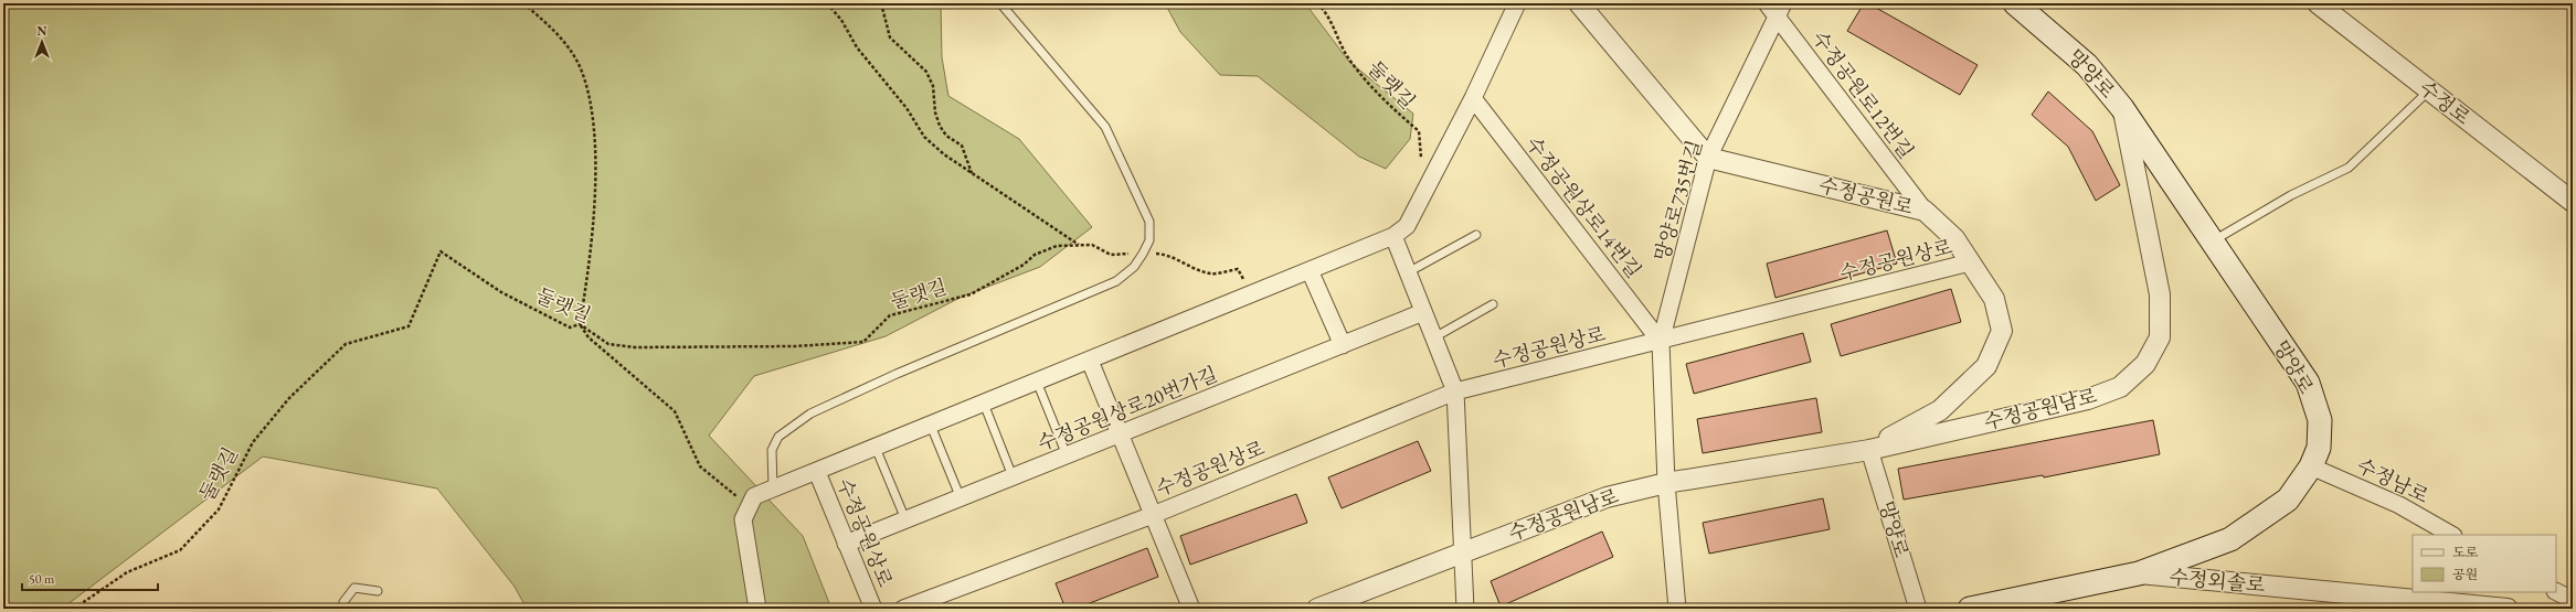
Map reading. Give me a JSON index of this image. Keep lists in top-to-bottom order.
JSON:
{
  "streets": {
    "main road": ["망양로"],
    "street": [
      "수정공원로12번길",
      "수정로",
      "수정공원로",
      "망양로735번길",
      "수정공원상로14번길",
      "수정공원상로",
      "수정공원상로20번가길",
      "수정공원남로",
      "수정남로",
      "수정외솔로"
    ],
    "path": ["둘랫길"]
  },
  "crossings": [
    ["망양로", "수정공원로"],
    ["망양로", "수정공원남로"],
    ["망양로", "수정남로"],
    ["망양로", "수정외솔로"],
    ["둘랫길", "수정공원상로"],
    ["수정공원로12번길", "수정공원로"],
    ["수정공원로12번길", "망양로735번길"],
    ["수정공원로", "망양로735번길"],
    ["수정공원로", "수정공원상로"],
    ["수정공원로", "수정공원남로"],
    ["망양로735번길", "수정공원상로14번길"],
    ["망양로735번길", "수정공원상로"],
    ["수정공원상로14번길", "수정공원상로"],
    ["수정공원상로", "수정공원상로20번가길"]
  ],
  "legend": ["도로", "공원"],
  "scale_bar": "50 m",
  "north": "top"
}
